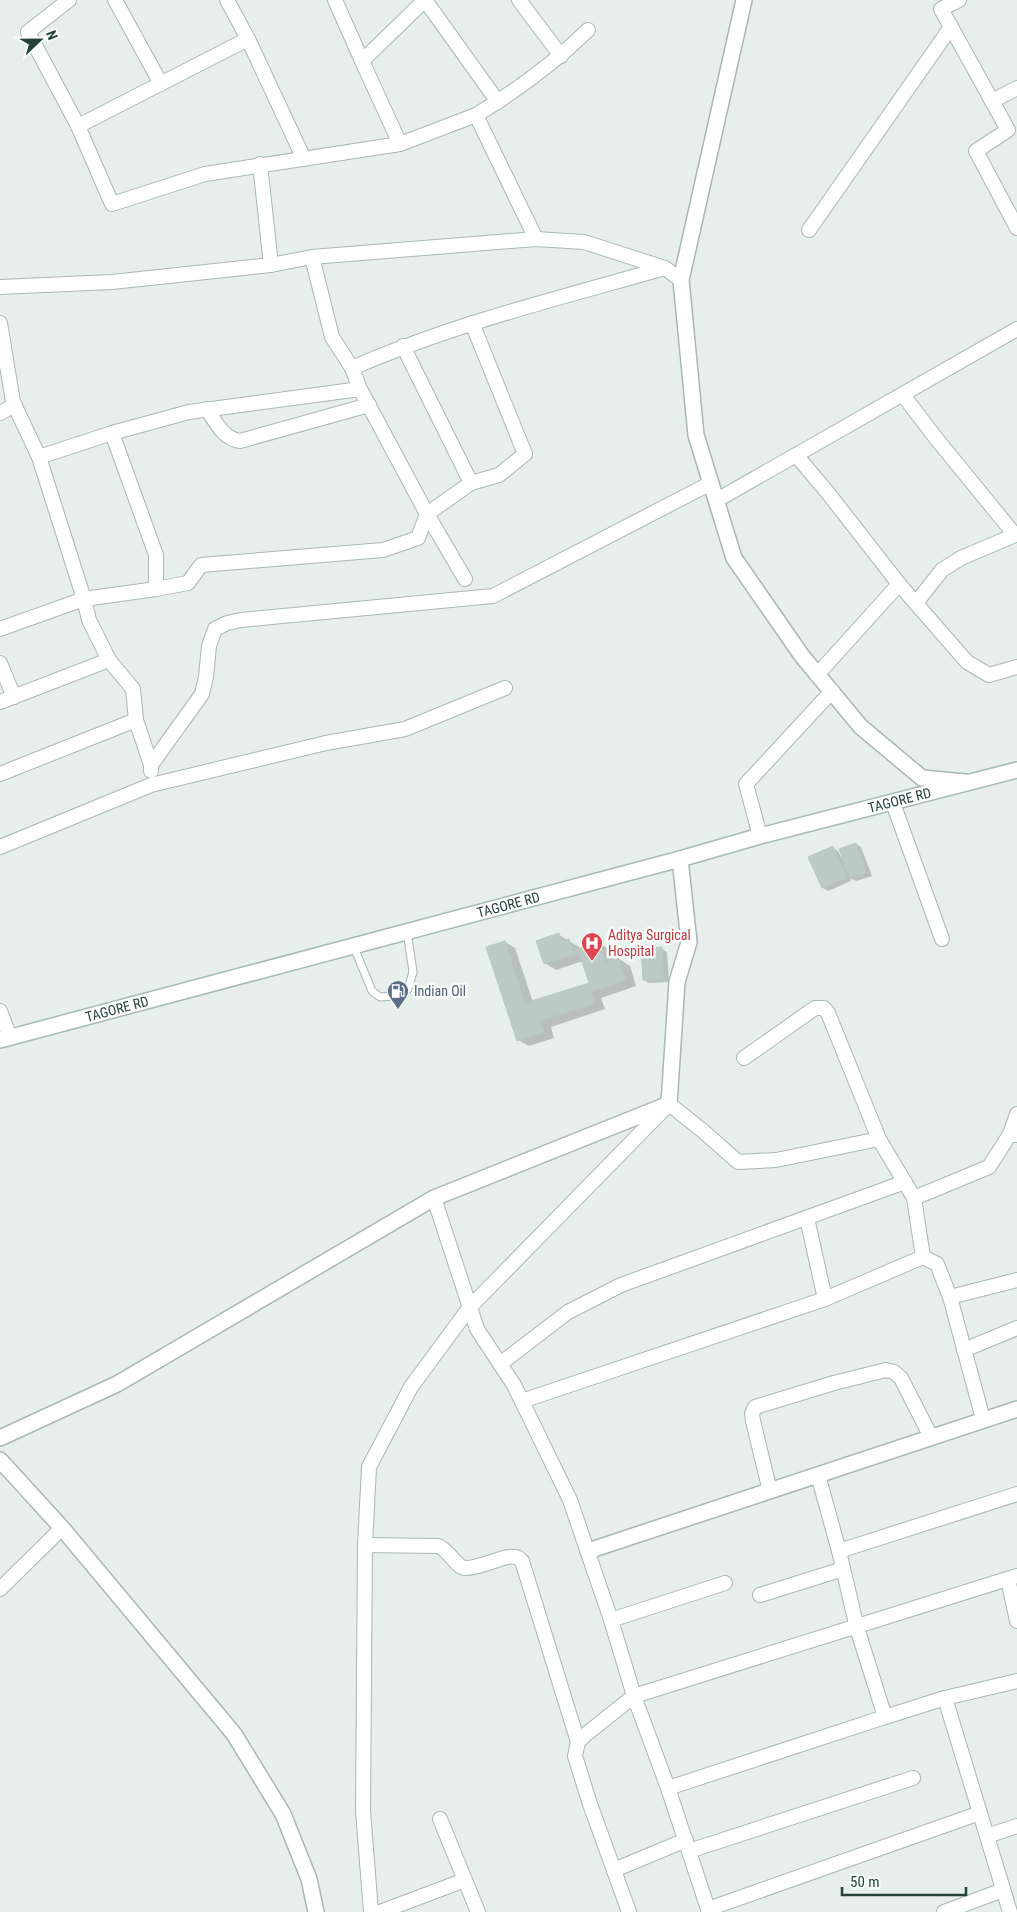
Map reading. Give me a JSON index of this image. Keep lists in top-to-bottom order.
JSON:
{
  "streets": {
    "street": ["TAGORE RD"]
  },
  "places": {
    "hospital": ["Aditya Surgical Hospital"],
    "fuel station": ["Indian Oil"]
  },
  "scale_bar": "50 m",
  "north": "right"
}
